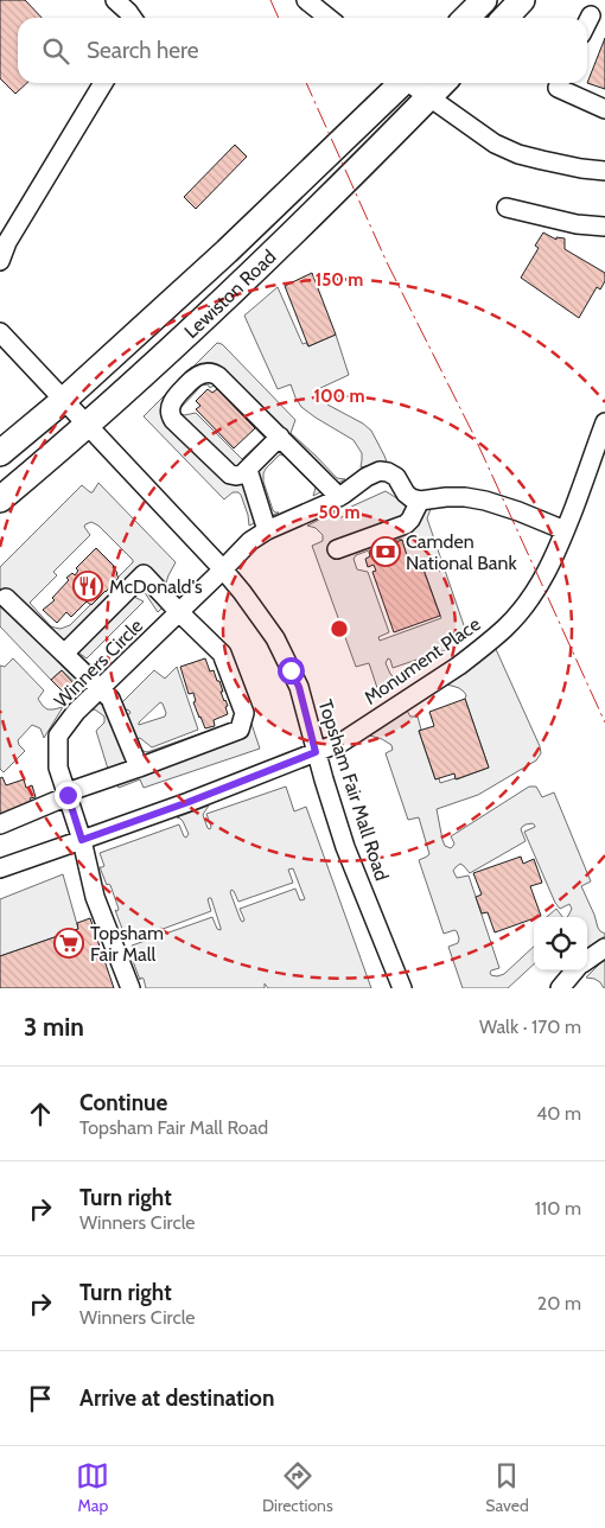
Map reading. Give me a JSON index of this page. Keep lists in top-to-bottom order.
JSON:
{
  "streets": {
    "highway": ["Lewiston Road"],
    "street": ["Monument Place", "Winners Circle", "Topsham Fair Mall Road"]
  },
  "crossings": [
    ["Lewiston Road", "Topsham Fair Mall Road"],
    ["Monument Place", "Topsham Fair Mall Road"],
    ["Winners Circle", "Topsham Fair Mall Road"]
  ],
  "places": {
    "bank": ["Camden National Bank"],
    "restaurant": ["McDonald's"],
    "supermarket": ["Topsham Fair Mall"]
  },
  "page": {
    "search": "Search here",
    "heading": ["3 min", "Walk · 170 m"],
    "list": [
      ["Continue", "Topsham Fair Mall Road", "40 m"],
      ["Turn right", "Winners Circle", "110 m"],
      ["Turn right", "Winners Circle", "20 m"],
      "Arrive at destination"
    ],
    "nav": ["Map", "Directions", "Saved"]
  },
  "rings": ["150 m", "100 m", "50 m"]
}
